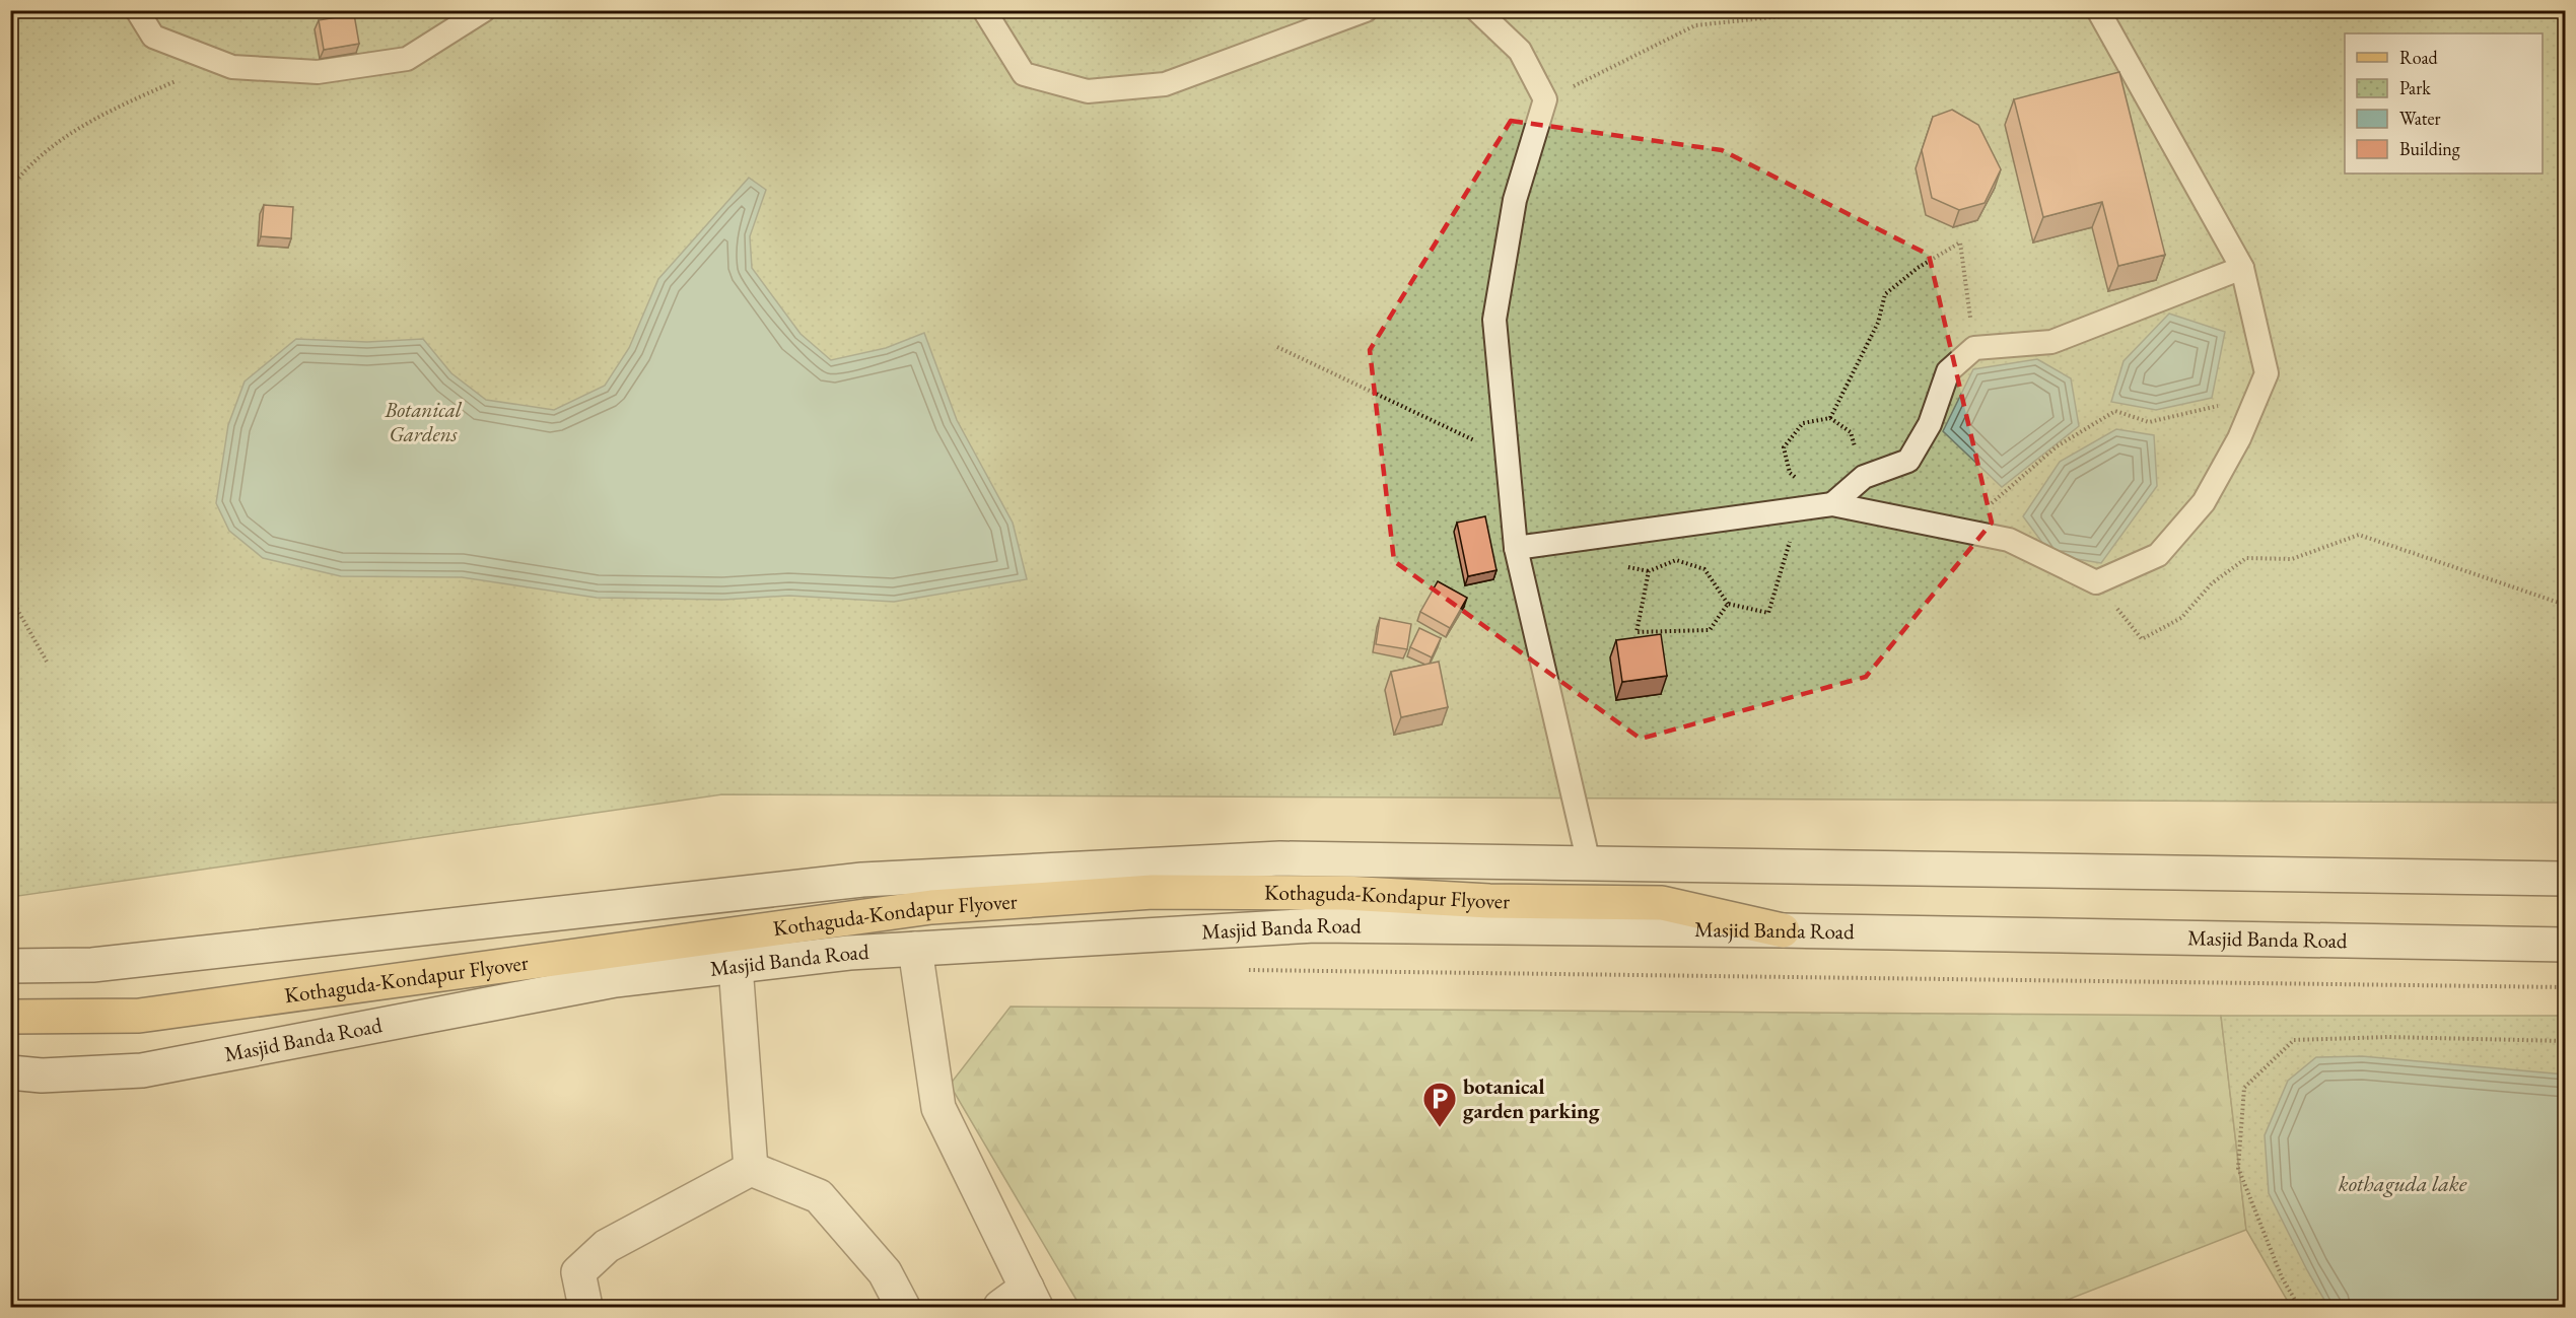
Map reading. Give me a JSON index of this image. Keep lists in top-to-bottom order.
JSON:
{
  "streets": {
    "main road": ["Kothaguda-Kondapur Flyover", "Masjid Banda Road"]
  },
  "crossings": [
    ["Kothaguda-Kondapur Flyover", "Masjid Banda Road"]
  ],
  "water": ["kothaguda lake"],
  "parks": ["Botanical Gardens"],
  "places": {
    "parking": ["botanical garden parking"]
  },
  "legend": [
    "Road",
    "Park",
    "Water",
    "Building"
  ]
}
